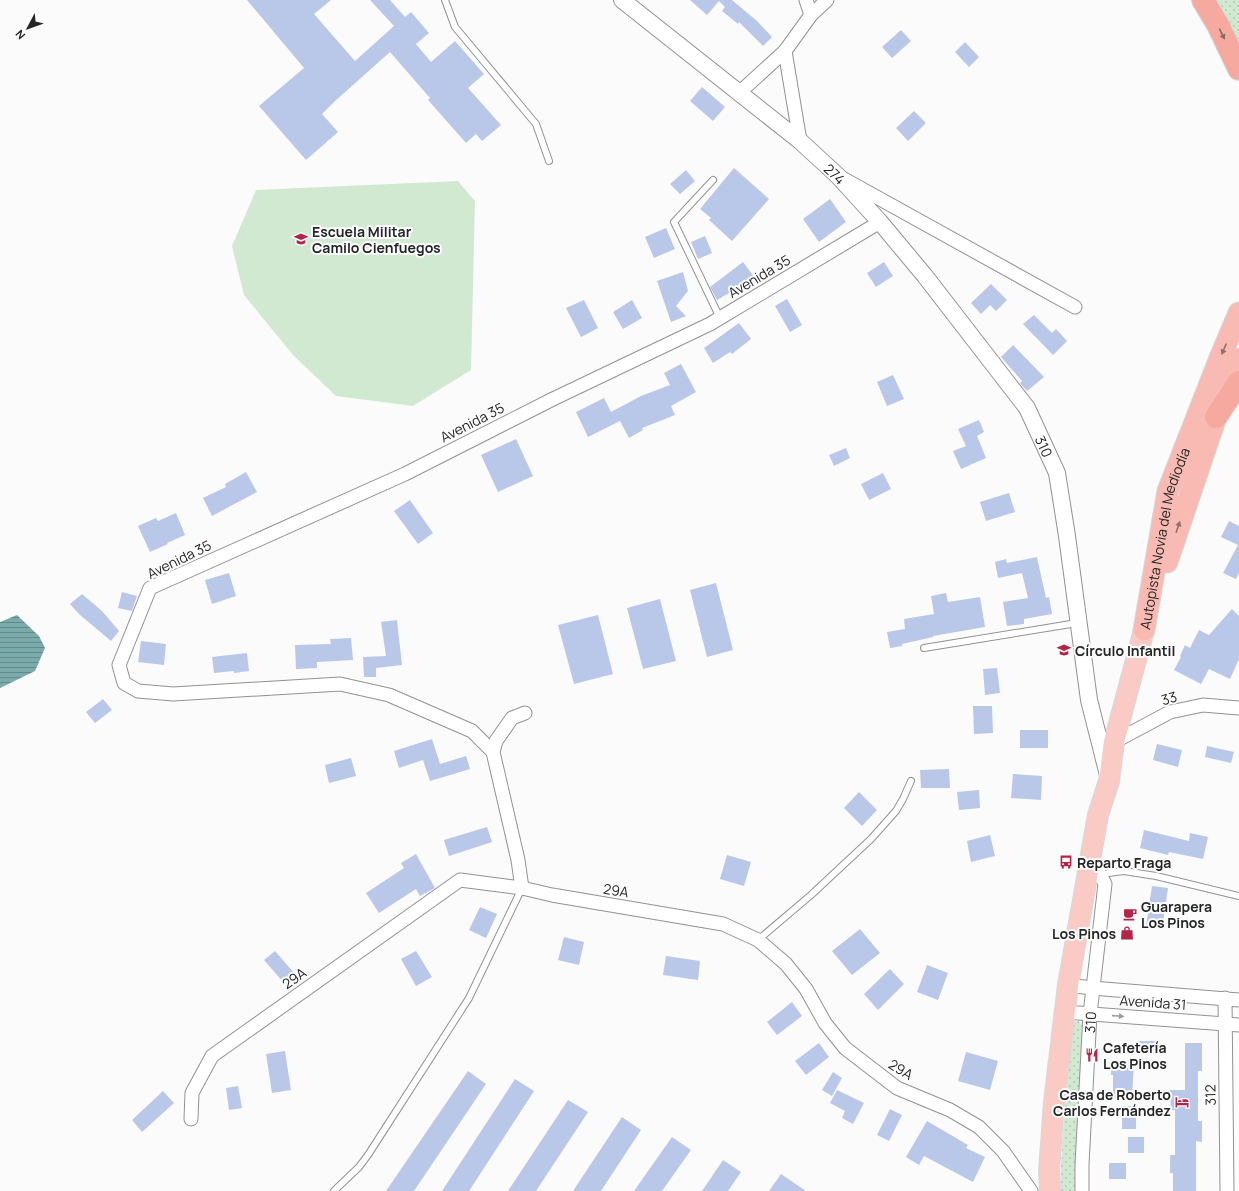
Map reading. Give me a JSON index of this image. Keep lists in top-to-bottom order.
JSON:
{
  "streets": {
    "highway": ["Autopista Novia del Mediodía"],
    "street": [
      "274",
      "Avenida 35",
      "310",
      "33",
      "29A",
      "Avenida 31",
      "312"
    ]
  },
  "crossings": [
    ["274", "310"],
    ["Avenida 35", "310"],
    ["310", "Avenida 31"],
    ["Avenida 31", "312"]
  ],
  "places": {
    "school or university": ["Escuela Militar Camilo Cienfuegos", "Círculo Infantil"],
    "bus stop": ["Reparto Fraga"],
    "cafe": ["Guarapera Los Pinos"],
    "shop": ["Los Pinos"],
    "restaurant": ["Cafetería Los Pinos"],
    "hotel": ["Casa de Roberto Carlos Fernández"]
  },
  "north": "bottom left"
}
